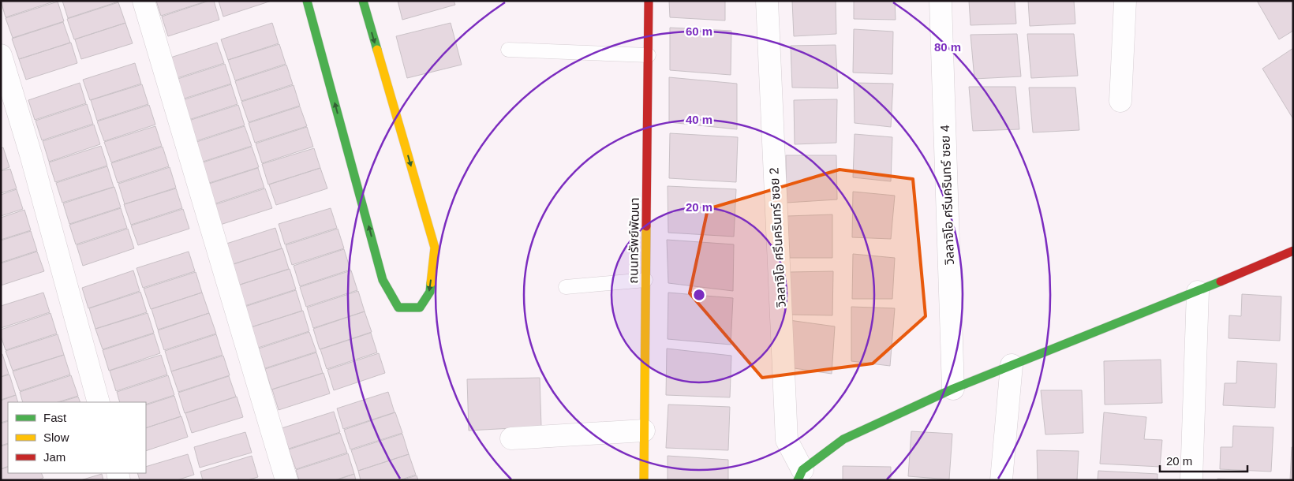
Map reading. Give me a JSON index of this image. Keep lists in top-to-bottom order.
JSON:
{
  "streets": {
    "street": ["วิลลาจิโอ ศรีนครินทร์ ซอย 4", "วิลลาจิโอ ศรีนครินทร์ ซอย 2", "ถนนทรัพย์พัฒนา"]
  },
  "legend": ["Fast", "Slow", "Jam"],
  "scale_bar": "20 m",
  "rings": [
    "60 m",
    "80 m",
    "40 m",
    "20 m"
  ]
}
